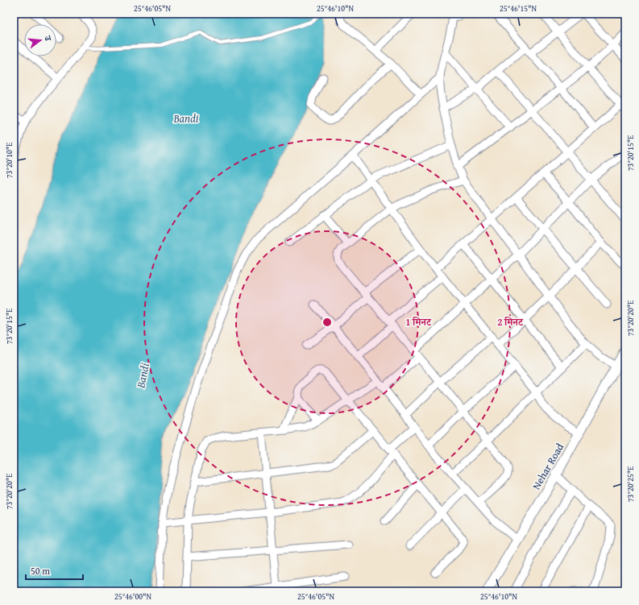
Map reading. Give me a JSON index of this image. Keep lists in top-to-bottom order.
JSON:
{
  "streets": {
    "street": ["Nehar Road"]
  },
  "water": ["Bandi"],
  "scale_bar": "50 m",
  "north": "right",
  "coordinates": [
    "25°46'05\"N",
    "25°46'10\"N",
    "25°46'15\"N",
    "73°20'15\"E",
    "73°20'10\"E",
    "73°20'20\"E",
    "73°20'25\"E",
    "25°46'00\"N"
  ],
  "rings": ["1 मिनट", "2 मिनट"]
}
